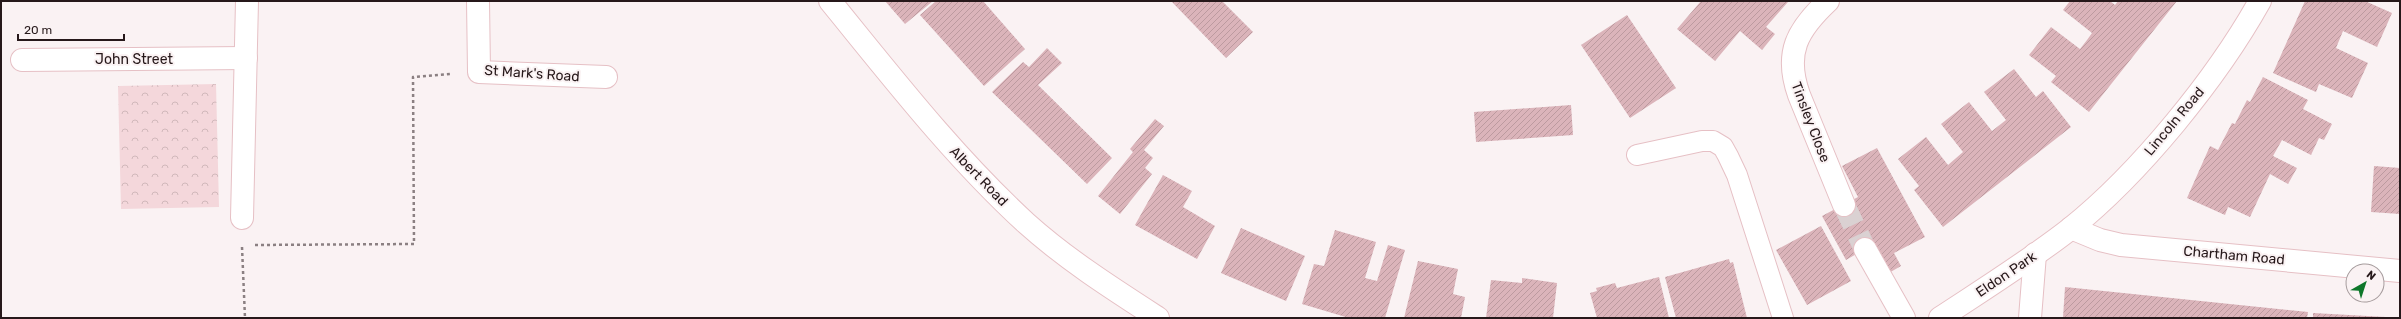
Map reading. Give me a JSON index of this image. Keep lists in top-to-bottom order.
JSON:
{
  "streets": {
    "street": [
      "John Street",
      "St Mark's Road",
      "Lincoln Road",
      "Tinsley Close",
      "Albert Road",
      "Chartham Road",
      "Eldon Park"
    ]
  },
  "crossings": [
    ["Lincoln Road", "Chartham Road"],
    ["Lincoln Road", "Eldon Park"],
    ["Chartham Road", "Eldon Park"]
  ],
  "scale_bar": "20 m",
  "north": "top right"
}
